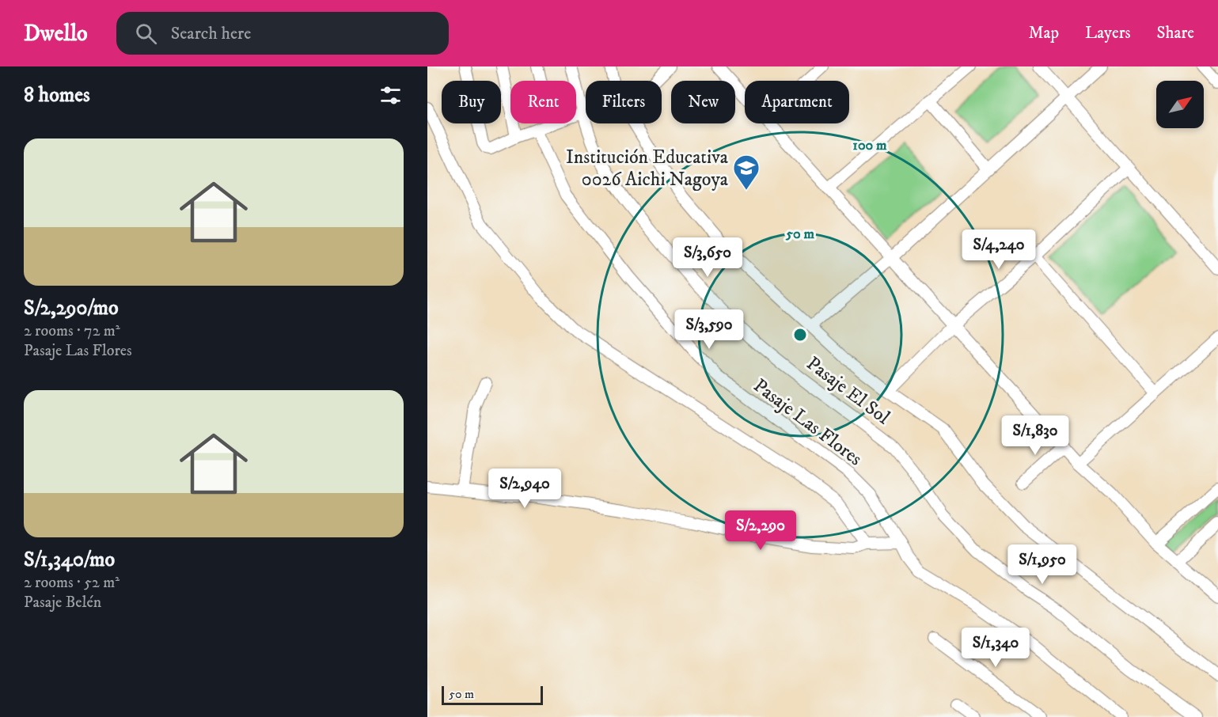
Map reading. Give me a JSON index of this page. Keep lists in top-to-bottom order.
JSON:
{
  "streets": {
    "street": ["Pasaje El Sol", "Pasaje Las Flores"]
  },
  "places": {
    "school or university": ["Institución Educativa 0026 Aichi Nagoya"]
  },
  "scale_bar": "50 m",
  "north": "top right",
  "page": {
    "header": "Dwello",
    "search": "Search here",
    "nav": ["Map", "Layers", "Share"],
    "heading": "8 homes",
    "chip": [
      "Buy",
      "Rent",
      "Filters",
      "New",
      "Apartment"
    ],
    "list": [
      {
        "name": "S/2,290/mo",
        "note": "2 rooms · 72 m² · Pasaje Las Flores"
      },
      {
        "name": "S/1,340/mo",
        "note": "2 rooms · 52 m² · Pasaje Belén"
      }
    ],
    "price": [
      "S/4,240",
      "S/3,650",
      "S/3,590",
      "S/1,830",
      "S/2,940",
      "S/2,290",
      "S/1,950",
      "S/1,340"
    ],
    "scale": "50 m"
  },
  "rings": ["100 m", "50 m"]
}
